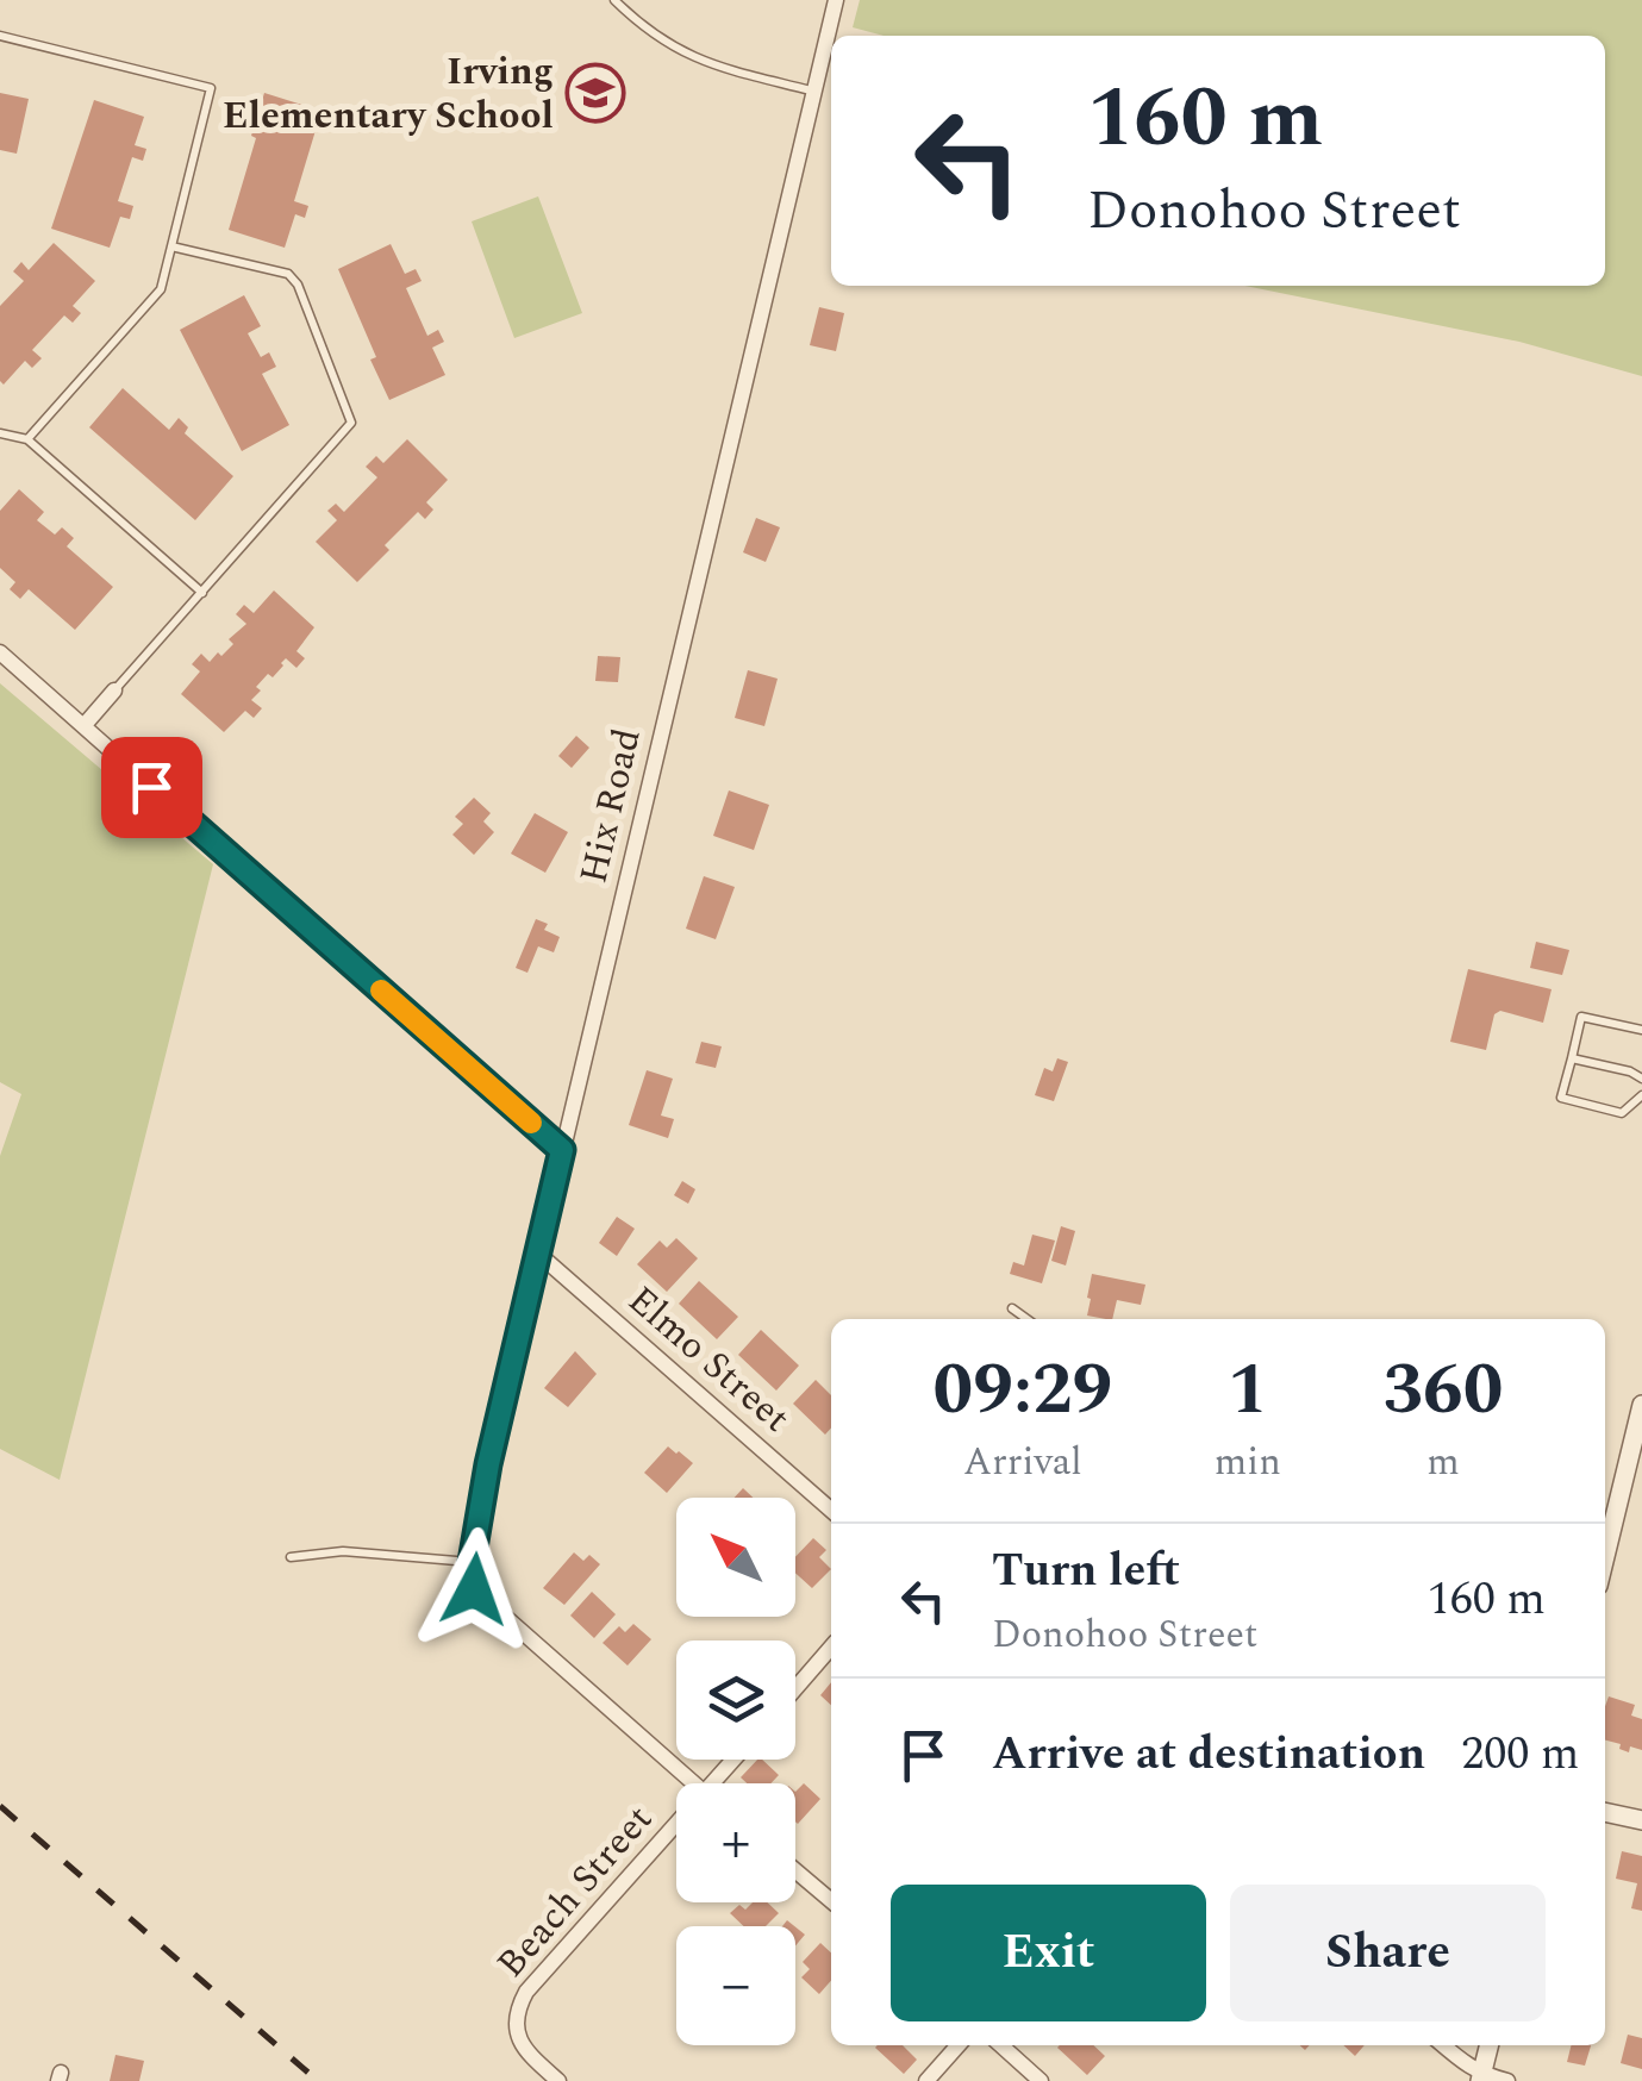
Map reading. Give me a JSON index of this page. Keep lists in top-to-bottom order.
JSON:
{
  "streets": {
    "street": ["Hix Road", "Elmo Street", "Beach Street"]
  },
  "crossings": [
    ["Hix Road", "Elmo Street"]
  ],
  "places": {
    "school or university": ["Irving Elementary School"]
  },
  "north": "top left",
  "page": {
    "turn": ["160 m", "Donohoo Street"],
    "eta": [
      "09:29",
      "Arrival",
      "1",
      "min",
      "360",
      "m"
    ],
    "map_buttons": ["+", "−"],
    "list": [
      {
        "name": "Turn left",
        "note": "Donohoo Street",
        "value": "160 m"
      },
      {
        "name": "Arrive at destination",
        "value": "200 m"
      }
    ],
    "buttons": ["Exit", "Share"]
  }
}
